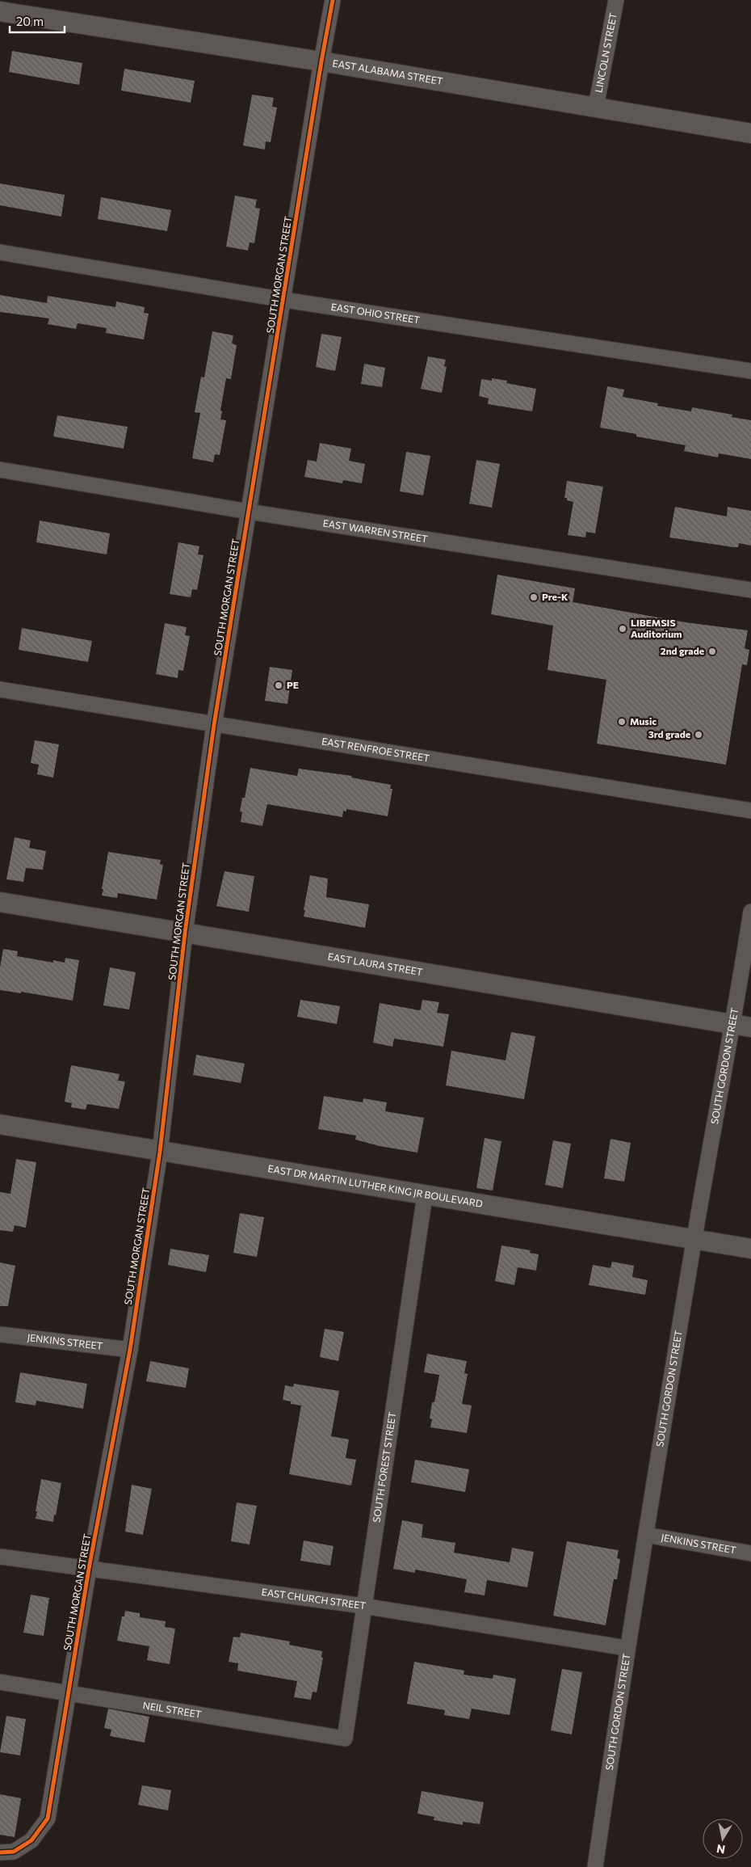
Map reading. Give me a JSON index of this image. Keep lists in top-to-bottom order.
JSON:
{
  "streets": {
    "street": [
      "LINCOLN STREET",
      "EAST ALABAMA STREET",
      "SOUTH MORGAN STREET",
      "EAST OHIO STREET",
      "EAST WARREN STREET",
      "EAST RENFROE STREET",
      "EAST LAURA STREET",
      "SOUTH GORDON STREET",
      "EAST DR MARTIN LUTHER KING JR BOULEVARD",
      "JENKINS STREET",
      "SOUTH FOREST STREET",
      "EAST CHURCH STREET",
      "NEIL STREET"
    ]
  },
  "crossings": [
    ["LINCOLN STREET", "EAST ALABAMA STREET"],
    ["EAST ALABAMA STREET", "SOUTH MORGAN STREET"],
    ["SOUTH MORGAN STREET", "EAST OHIO STREET"],
    ["SOUTH MORGAN STREET", "EAST WARREN STREET"],
    ["SOUTH MORGAN STREET", "EAST RENFROE STREET"],
    ["SOUTH MORGAN STREET", "EAST LAURA STREET"],
    ["SOUTH MORGAN STREET", "EAST DR MARTIN LUTHER KING JR BOULEVARD"],
    ["SOUTH MORGAN STREET", "JENKINS STREET"],
    ["SOUTH MORGAN STREET", "EAST CHURCH STREET"],
    ["SOUTH MORGAN STREET", "NEIL STREET"],
    ["EAST LAURA STREET", "SOUTH GORDON STREET"],
    ["SOUTH GORDON STREET", "EAST DR MARTIN LUTHER KING JR BOULEVARD"],
    ["SOUTH GORDON STREET", "JENKINS STREET"],
    ["SOUTH GORDON STREET", "EAST CHURCH STREET"],
    ["EAST DR MARTIN LUTHER KING JR BOULEVARD", "SOUTH FOREST STREET"],
    ["SOUTH FOREST STREET", "EAST CHURCH STREET"],
    ["SOUTH FOREST STREET", "NEIL STREET"]
  ],
  "places": [
    "Pre-K",
    "LIBEMSIS Auditorium",
    "2nd grade",
    "PE",
    "Music",
    "3rd grade"
  ],
  "scale_bar": "20 m",
  "north": "bottom"
}
